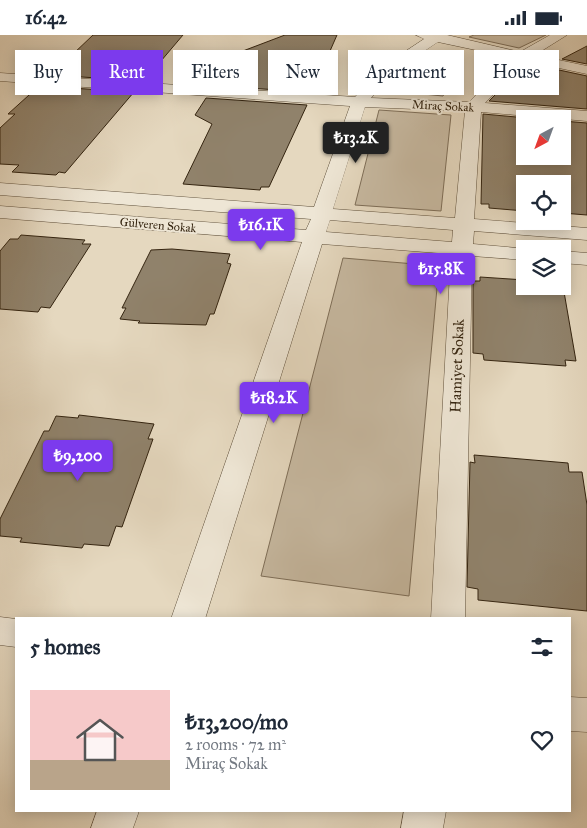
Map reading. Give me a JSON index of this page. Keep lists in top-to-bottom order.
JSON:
{
  "streets": {
    "street": ["Miraç Sokak", "Gülveren Sokak", "Hamiyet Sokak"]
  },
  "crossings": [
    ["Miraç Sokak", "Hamiyet Sokak"],
    ["Gülveren Sokak", "Hamiyet Sokak"]
  ],
  "north": "bottom left",
  "page": {
    "status": "16:42",
    "chip": [
      "Buy",
      "Rent",
      "Filters",
      "New",
      "Apartment",
      "House"
    ],
    "price": [
      "₺13.2K",
      "₺16.1K",
      "₺15.8K",
      "₺18.2K",
      "₺9,200"
    ],
    "heading": "5 homes",
    "list": [
      {
        "name": "₺13,200/mo",
        "note": "2 rooms · 72 m² · Miraç Sokak"
      }
    ]
  }
}
